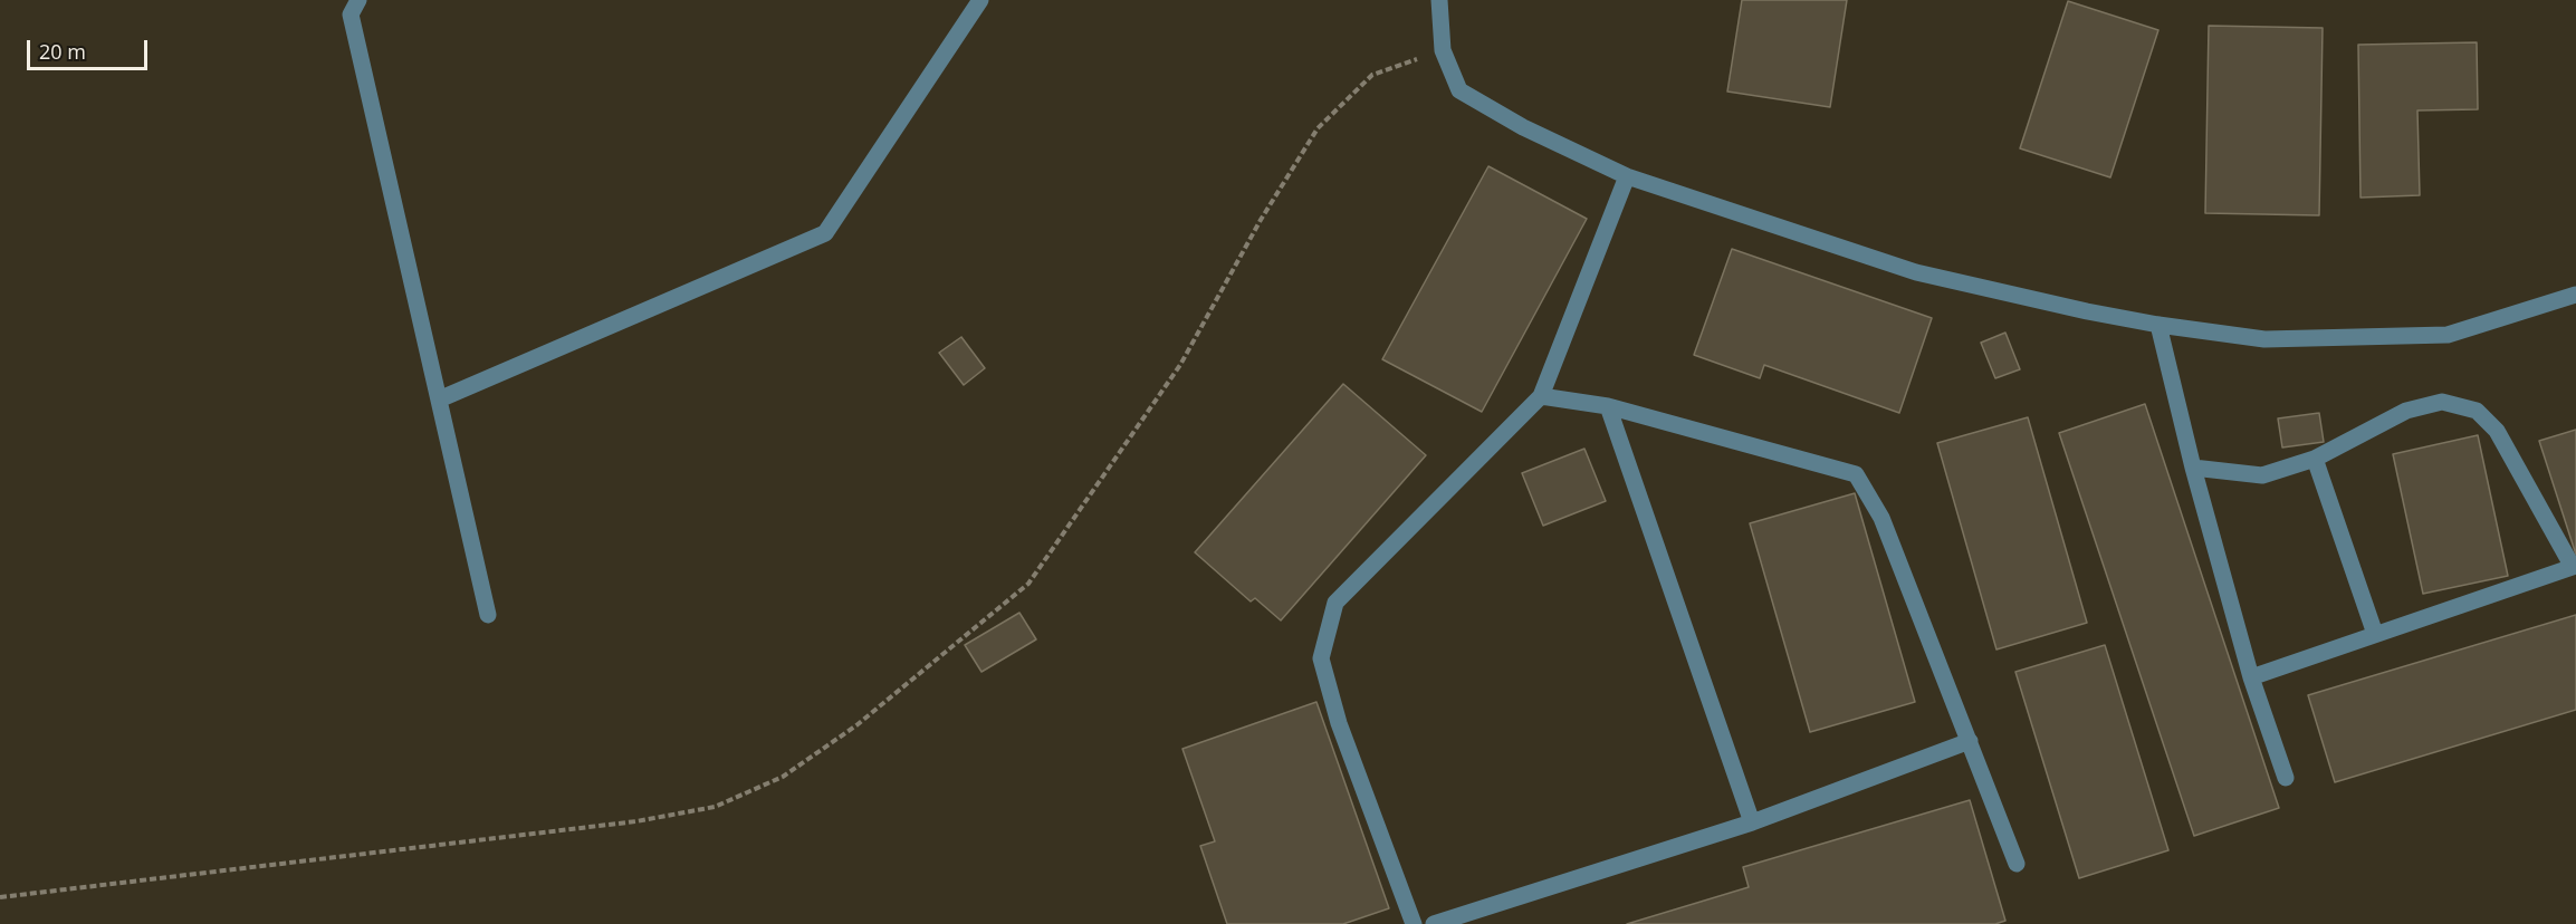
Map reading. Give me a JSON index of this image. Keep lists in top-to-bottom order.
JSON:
{
  "scale_bar": "20 m"
}
